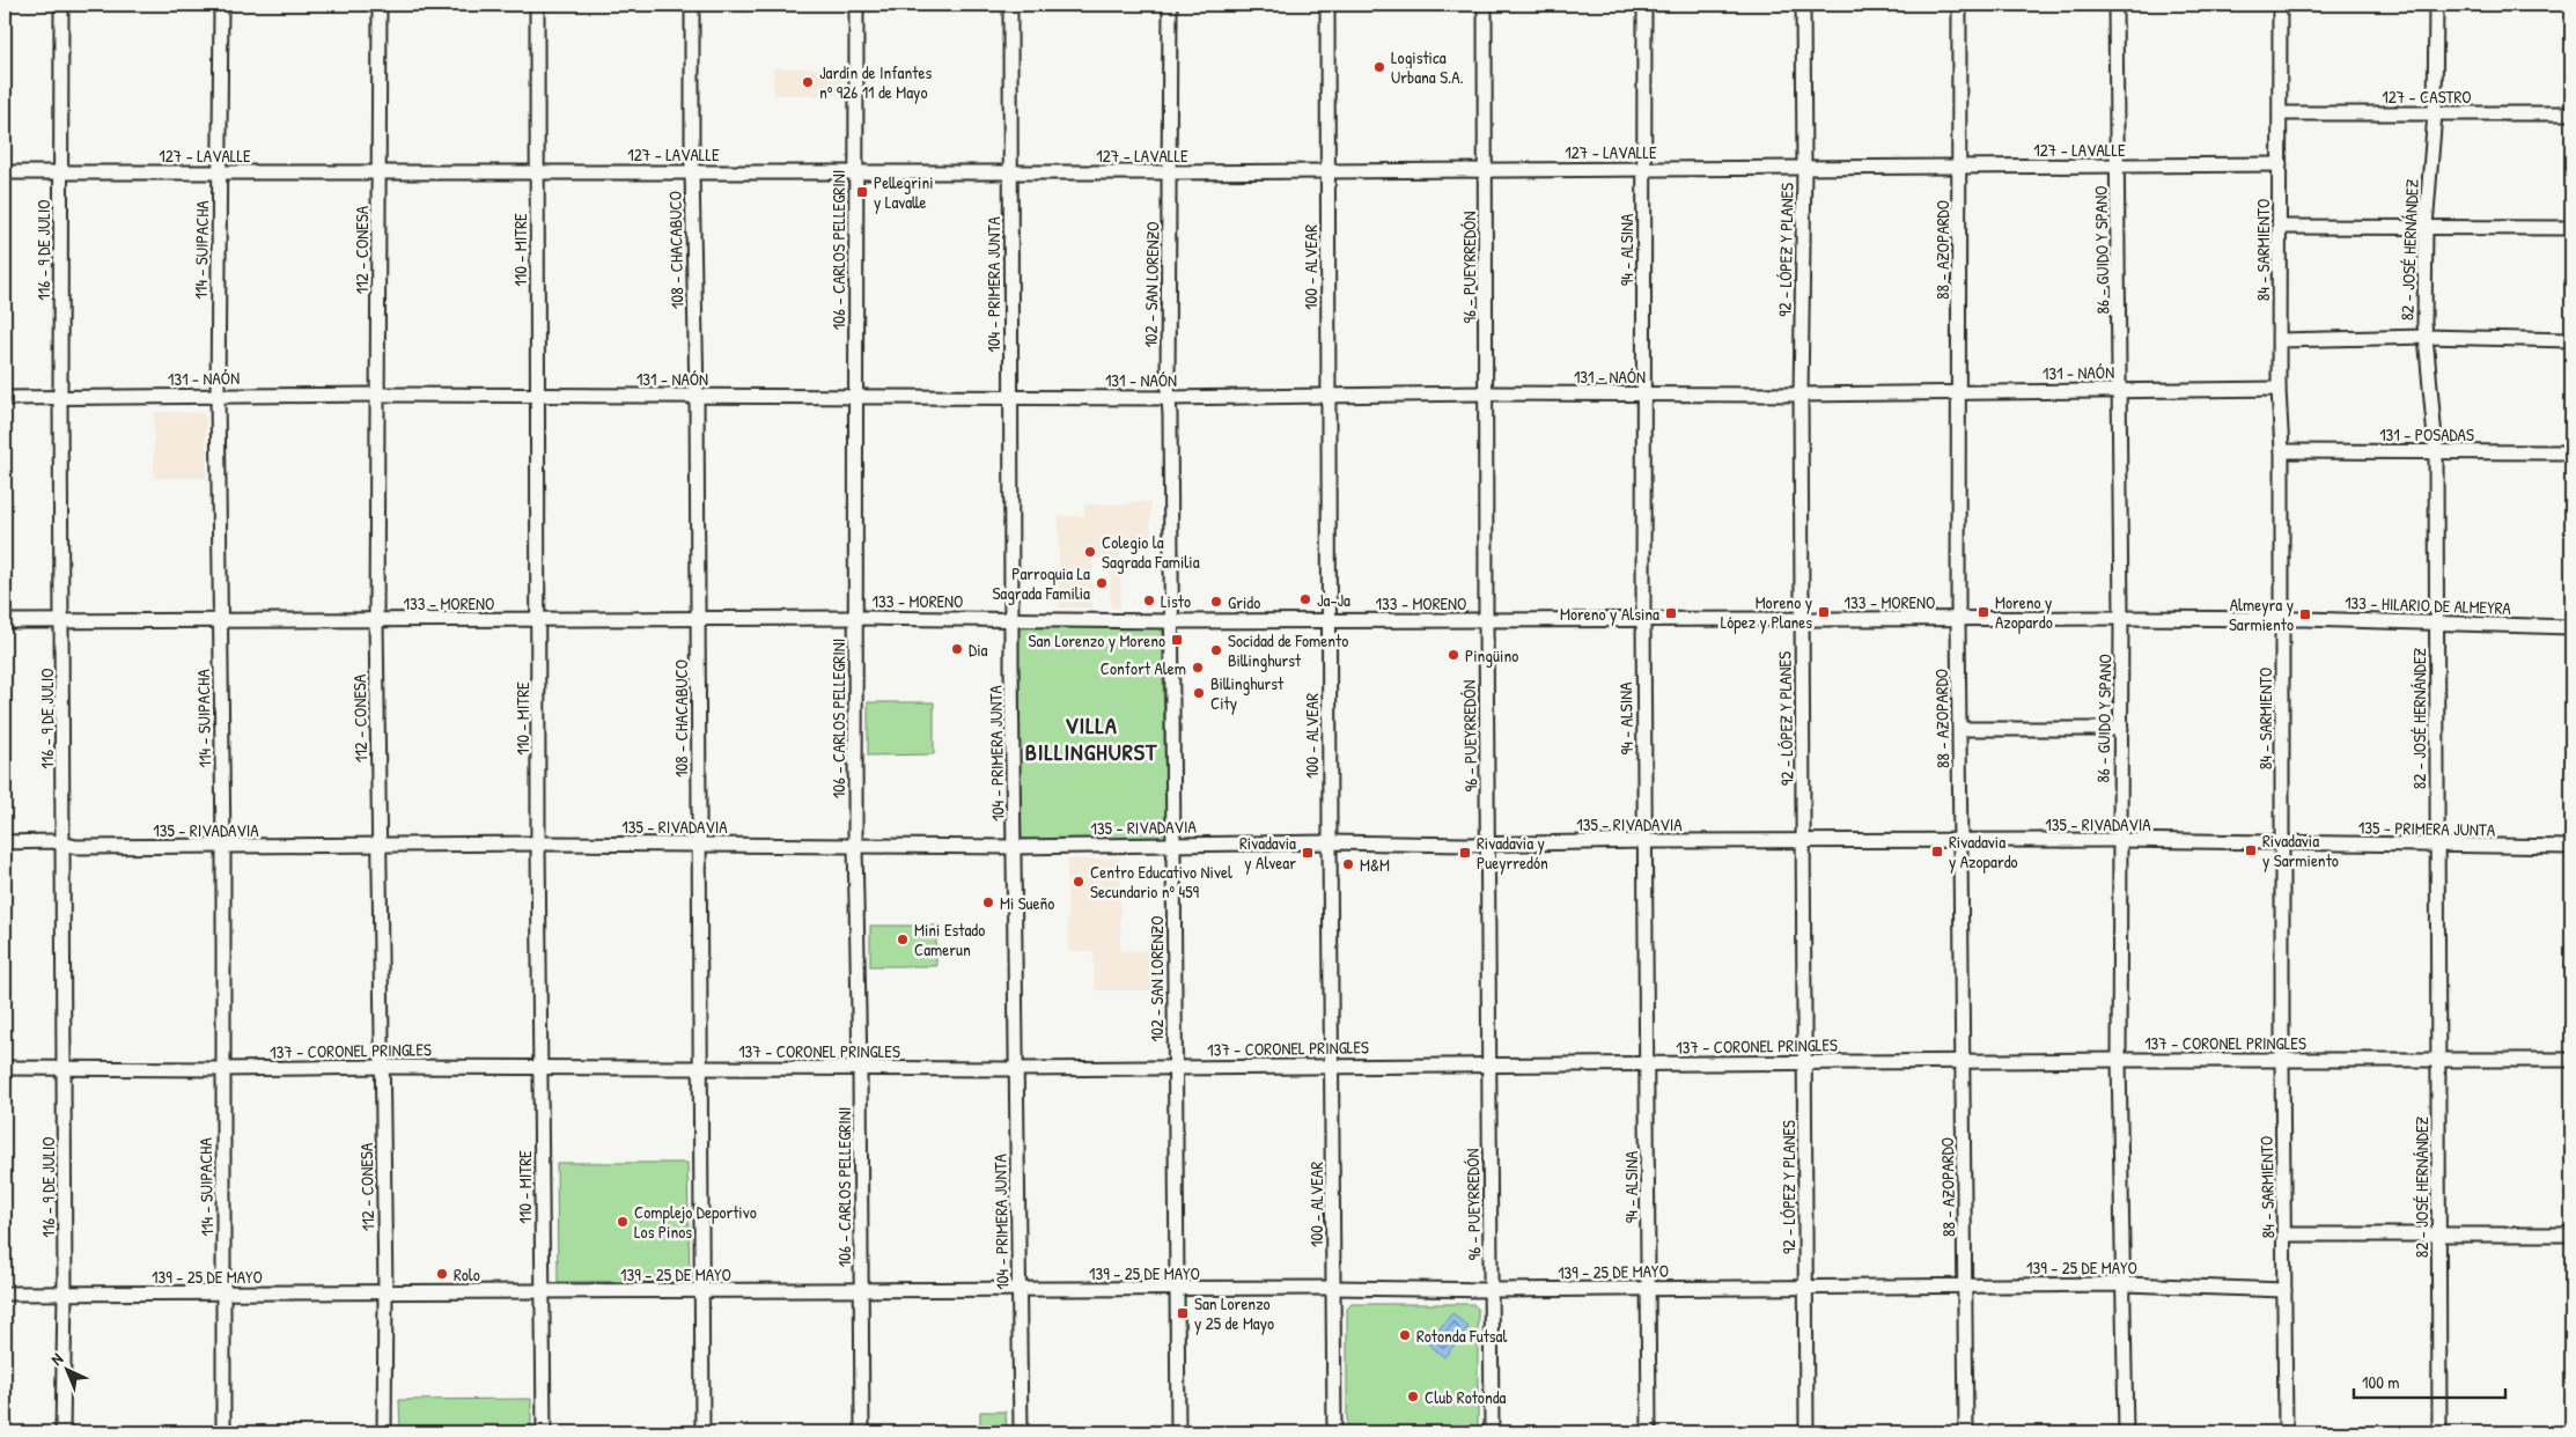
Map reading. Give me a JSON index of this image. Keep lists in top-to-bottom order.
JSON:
{
  "streets": {
    "street": [
      "127 - CASTRO",
      "127 - LAVALLE",
      "116 - 9 DE JULIO",
      "114 - SUIPACHA",
      "112 - CONESA",
      "110 - MITRE",
      "108 - CHACABUCO",
      "106 - CARLOS PELLEGRINI",
      "94 - ALSINA",
      "92 - LÓPEZ Y PLANES",
      "88 - AZOPARDO",
      "86 - GUIDO Y SPANO",
      "84 - SARMIENTO",
      "82 - JOSÉ HERNÁNDEZ",
      "100 - ALVEAR",
      "96 - PUEYRREDÓN",
      "104 - PRIMERA JUNTA",
      "102 - SAN LORENZO",
      "131 - NAÓN",
      "131 - POSADAS",
      "133 - MORENO",
      "133 - HILARIO DE ALMEYRA",
      "135 - RIVADAVIA",
      "135 - PRIMERA JUNTA",
      "137 - CORONEL PRINGLES",
      "139 - 25 DE MAYO"
    ]
  },
  "crossings": [
    ["127 - CASTRO", "84 - SARMIENTO"],
    ["127 - CASTRO", "82 - JOSÉ HERNÁNDEZ"],
    ["127 - LAVALLE", "116 - 9 DE JULIO"],
    ["127 - LAVALLE", "114 - SUIPACHA"],
    ["127 - LAVALLE", "112 - CONESA"],
    ["127 - LAVALLE", "110 - MITRE"],
    ["127 - LAVALLE", "108 - CHACABUCO"],
    ["127 - LAVALLE", "106 - CARLOS PELLEGRINI"],
    ["127 - LAVALLE", "94 - ALSINA"],
    ["127 - LAVALLE", "92 - LÓPEZ Y PLANES"],
    ["127 - LAVALLE", "88 - AZOPARDO"],
    ["127 - LAVALLE", "86 - GUIDO Y SPANO"],
    ["127 - LAVALLE", "84 - SARMIENTO"],
    ["127 - LAVALLE", "100 - ALVEAR"],
    ["127 - LAVALLE", "96 - PUEYRREDÓN"],
    ["127 - LAVALLE", "104 - PRIMERA JUNTA"],
    ["127 - LAVALLE", "102 - SAN LORENZO"],
    ["116 - 9 DE JULIO", "131 - NAÓN"],
    ["116 - 9 DE JULIO", "133 - MORENO"],
    ["116 - 9 DE JULIO", "135 - RIVADAVIA"],
    ["116 - 9 DE JULIO", "137 - CORONEL PRINGLES"],
    ["116 - 9 DE JULIO", "139 - 25 DE MAYO"],
    ["114 - SUIPACHA", "131 - NAÓN"],
    ["114 - SUIPACHA", "133 - MORENO"],
    ["114 - SUIPACHA", "135 - RIVADAVIA"],
    ["114 - SUIPACHA", "137 - CORONEL PRINGLES"],
    ["114 - SUIPACHA", "139 - 25 DE MAYO"],
    ["112 - CONESA", "131 - NAÓN"],
    ["112 - CONESA", "133 - MORENO"],
    ["112 - CONESA", "135 - RIVADAVIA"],
    ["112 - CONESA", "137 - CORONEL PRINGLES"],
    ["112 - CONESA", "139 - 25 DE MAYO"],
    ["110 - MITRE", "131 - NAÓN"],
    ["110 - MITRE", "133 - MORENO"],
    ["110 - MITRE", "135 - RIVADAVIA"],
    ["110 - MITRE", "137 - CORONEL PRINGLES"],
    ["110 - MITRE", "139 - 25 DE MAYO"],
    ["108 - CHACABUCO", "131 - NAÓN"],
    ["108 - CHACABUCO", "133 - MORENO"],
    ["108 - CHACABUCO", "135 - RIVADAVIA"],
    ["108 - CHACABUCO", "137 - CORONEL PRINGLES"],
    ["108 - CHACABUCO", "139 - 25 DE MAYO"],
    ["106 - CARLOS PELLEGRINI", "131 - NAÓN"],
    ["106 - CARLOS PELLEGRINI", "133 - MORENO"],
    ["106 - CARLOS PELLEGRINI", "135 - RIVADAVIA"],
    ["106 - CARLOS PELLEGRINI", "137 - CORONEL PRINGLES"],
    ["106 - CARLOS PELLEGRINI", "139 - 25 DE MAYO"],
    ["94 - ALSINA", "131 - NAÓN"],
    ["94 - ALSINA", "133 - MORENO"],
    ["94 - ALSINA", "135 - RIVADAVIA"],
    ["94 - ALSINA", "137 - CORONEL PRINGLES"],
    ["94 - ALSINA", "139 - 25 DE MAYO"],
    ["92 - LÓPEZ Y PLANES", "131 - NAÓN"],
    ["92 - LÓPEZ Y PLANES", "133 - MORENO"],
    ["92 - LÓPEZ Y PLANES", "135 - RIVADAVIA"],
    ["92 - LÓPEZ Y PLANES", "137 - CORONEL PRINGLES"],
    ["92 - LÓPEZ Y PLANES", "139 - 25 DE MAYO"],
    ["88 - AZOPARDO", "131 - NAÓN"],
    ["88 - AZOPARDO", "133 - MORENO"],
    ["88 - AZOPARDO", "135 - RIVADAVIA"],
    ["88 - AZOPARDO", "137 - CORONEL PRINGLES"],
    ["88 - AZOPARDO", "139 - 25 DE MAYO"],
    ["86 - GUIDO Y SPANO", "131 - NAÓN"],
    ["86 - GUIDO Y SPANO", "133 - MORENO"],
    ["86 - GUIDO Y SPANO", "135 - RIVADAVIA"],
    ["86 - GUIDO Y SPANO", "137 - CORONEL PRINGLES"],
    ["86 - GUIDO Y SPANO", "139 - 25 DE MAYO"],
    ["84 - SARMIENTO", "131 - NAÓN"],
    ["84 - SARMIENTO", "131 - POSADAS"],
    ["84 - SARMIENTO", "133 - MORENO"],
    ["84 - SARMIENTO", "133 - HILARIO DE ALMEYRA"],
    ["84 - SARMIENTO", "135 - RIVADAVIA"],
    ["84 - SARMIENTO", "135 - PRIMERA JUNTA"],
    ["84 - SARMIENTO", "137 - CORONEL PRINGLES"],
    ["84 - SARMIENTO", "139 - 25 DE MAYO"],
    ["82 - JOSÉ HERNÁNDEZ", "131 - POSADAS"],
    ["82 - JOSÉ HERNÁNDEZ", "133 - HILARIO DE ALMEYRA"],
    ["82 - JOSÉ HERNÁNDEZ", "135 - PRIMERA JUNTA"],
    ["82 - JOSÉ HERNÁNDEZ", "137 - CORONEL PRINGLES"],
    ["100 - ALVEAR", "131 - NAÓN"],
    ["100 - ALVEAR", "133 - MORENO"],
    ["100 - ALVEAR", "135 - RIVADAVIA"],
    ["100 - ALVEAR", "137 - CORONEL PRINGLES"],
    ["100 - ALVEAR", "139 - 25 DE MAYO"],
    ["96 - PUEYRREDÓN", "131 - NAÓN"],
    ["96 - PUEYRREDÓN", "133 - MORENO"],
    ["96 - PUEYRREDÓN", "135 - RIVADAVIA"],
    ["96 - PUEYRREDÓN", "137 - CORONEL PRINGLES"],
    ["96 - PUEYRREDÓN", "139 - 25 DE MAYO"],
    ["104 - PRIMERA JUNTA", "131 - NAÓN"],
    ["104 - PRIMERA JUNTA", "133 - MORENO"],
    ["104 - PRIMERA JUNTA", "135 - RIVADAVIA"],
    ["104 - PRIMERA JUNTA", "137 - CORONEL PRINGLES"],
    ["104 - PRIMERA JUNTA", "139 - 25 DE MAYO"],
    ["102 - SAN LORENZO", "131 - NAÓN"],
    ["102 - SAN LORENZO", "133 - MORENO"],
    ["102 - SAN LORENZO", "135 - RIVADAVIA"],
    ["102 - SAN LORENZO", "137 - CORONEL PRINGLES"],
    ["102 - SAN LORENZO", "139 - 25 DE MAYO"],
    ["133 - MORENO", "133 - HILARIO DE ALMEYRA"],
    ["135 - RIVADAVIA", "135 - PRIMERA JUNTA"]
  ],
  "districts": ["VILLA BILLINGHURST"],
  "places": {
    "other": [
      "Logistica Urbana S.A.",
      "Jardín de Infantes nº 926 11 de Mayo",
      "Colegio la Sagrada Familia",
      "Parroquia La Sagrada Familia",
      "Ja-Ja",
      "Listo",
      "Grido",
      "Dia",
      "Socidad de Fomento Billinghurst",
      "Pingüino",
      "Confort Alem",
      "Billinghurst City",
      "M&M",
      "Centro Educativo Nivel Secundario nº 459",
      "Mi Sueño",
      "Mini Estado Camerun",
      "Complejo Deportivo Los Pinos",
      "Rolo",
      "Rotonda Futsal",
      "Club Rotonda"
    ],
    "transit": [
      "Pellegrini y Lavalle",
      "Moreno y López y Planes",
      "Moreno y Azopardo",
      "Moreno y Alsina",
      "Almeyra y Sarmiento",
      "San Lorenzo y Moreno",
      "Rivadavia y Sarmiento",
      "Rivadavia y Azopardo",
      "Rivadavia y Alvear",
      "Rivadavia y Pueyrredón",
      "San Lorenzo y 25 de Mayo"
    ]
  },
  "scale_bar": "100 m",
  "north": "top left"
}
